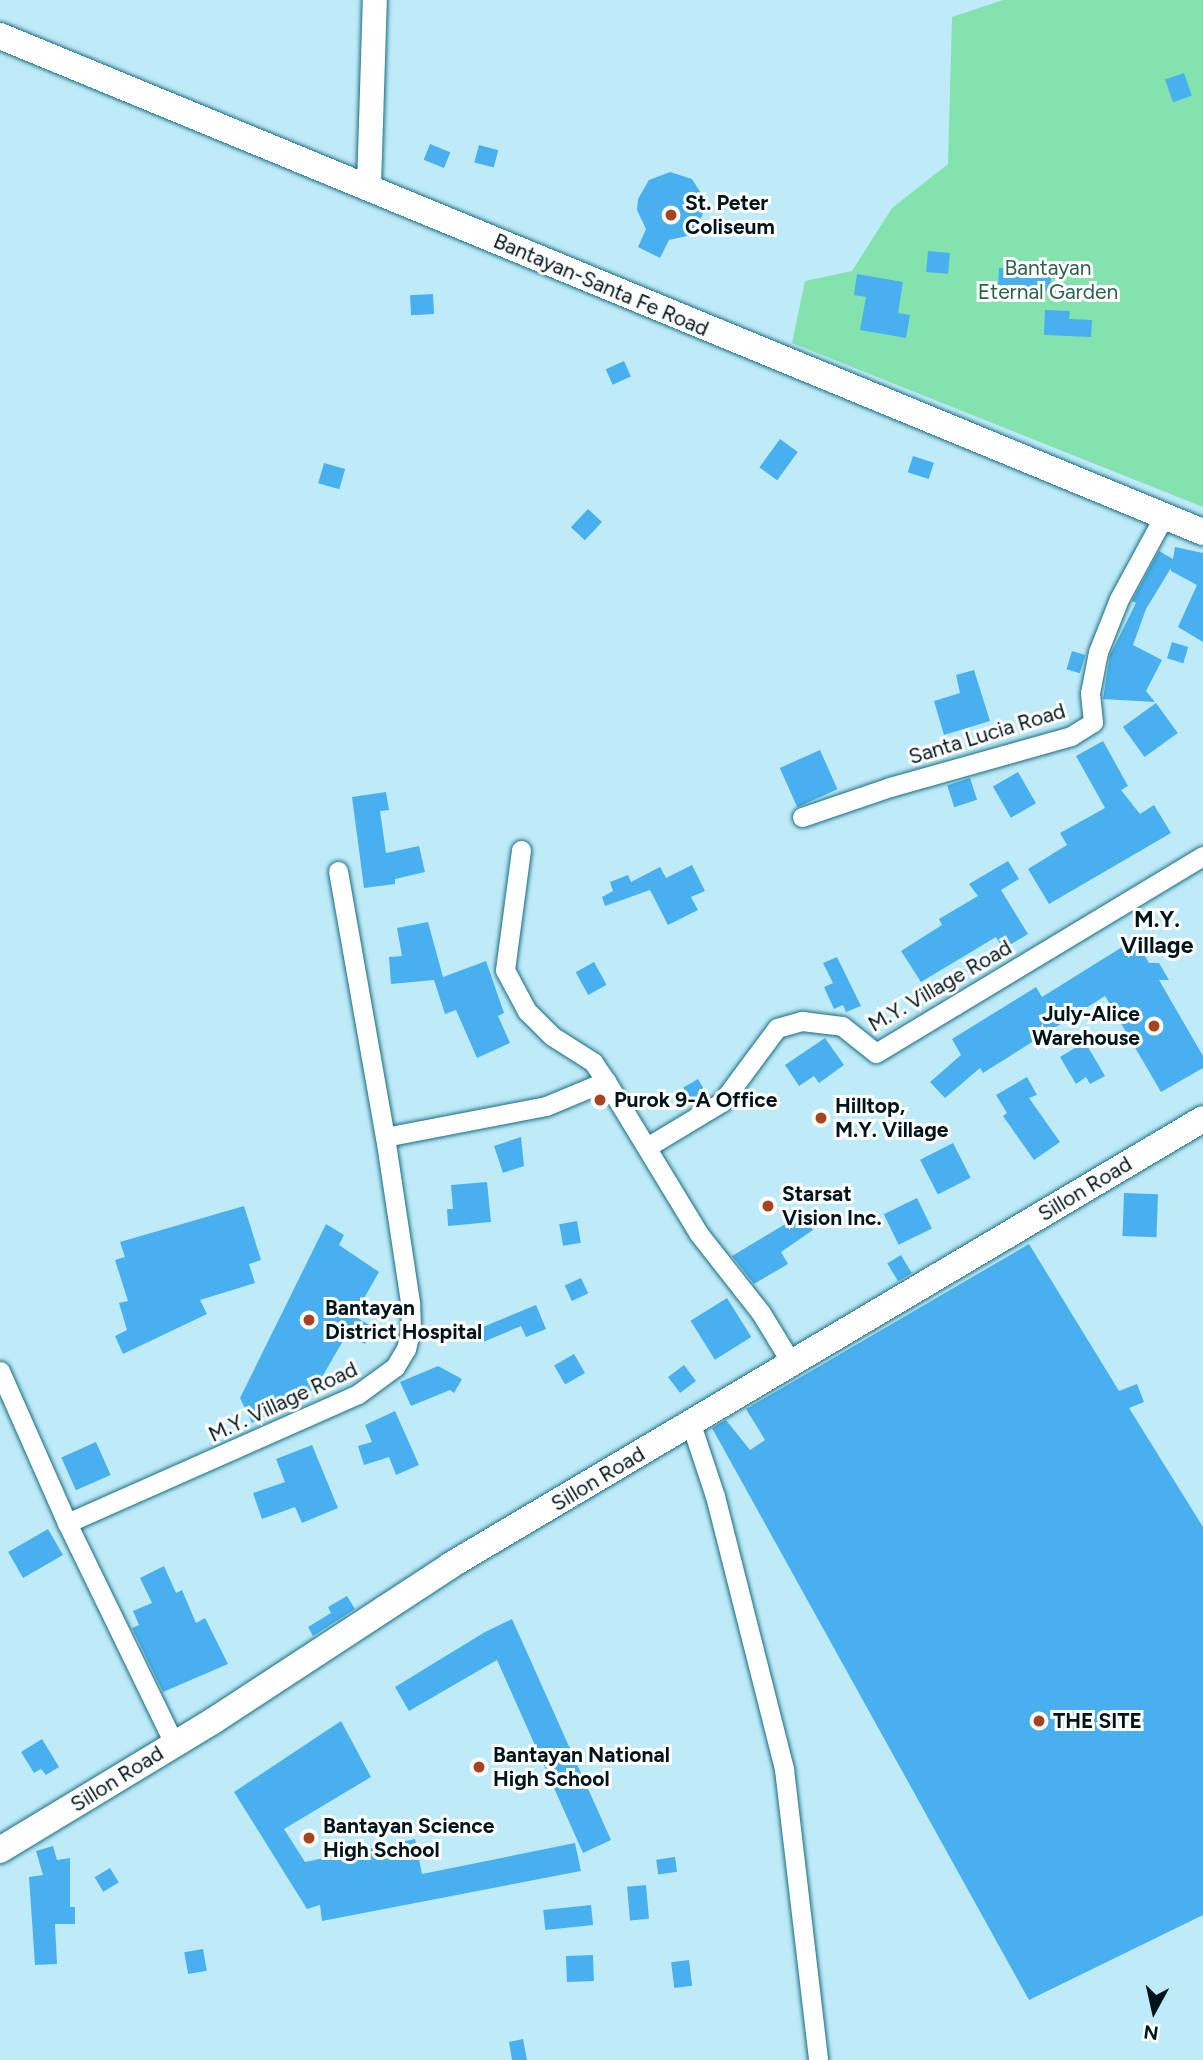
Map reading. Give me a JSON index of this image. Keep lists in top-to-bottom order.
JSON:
{
  "streets": {
    "main road": ["Bantayan-Santa Fe Road", "Sillon Road"],
    "street": ["Santa Lucia Road", "M.Y. Village Road"]
  },
  "crossings": [
    ["Bantayan-Santa Fe Road", "Santa Lucia Road"]
  ],
  "districts": ["M.Y. Village"],
  "parks": ["Bantayan Eternal Garden"],
  "places": [
    "St. Peter Coliseum",
    "July-Alice Warehouse",
    "Purok 9-A Office",
    "Hilltop, M.Y. Village",
    "Starsat Vision Inc.",
    "Bantayan District Hospital",
    "THE SITE",
    "Bantayan National High School",
    "Bantayan Science High School"
  ],
  "north": "bottom"
}
